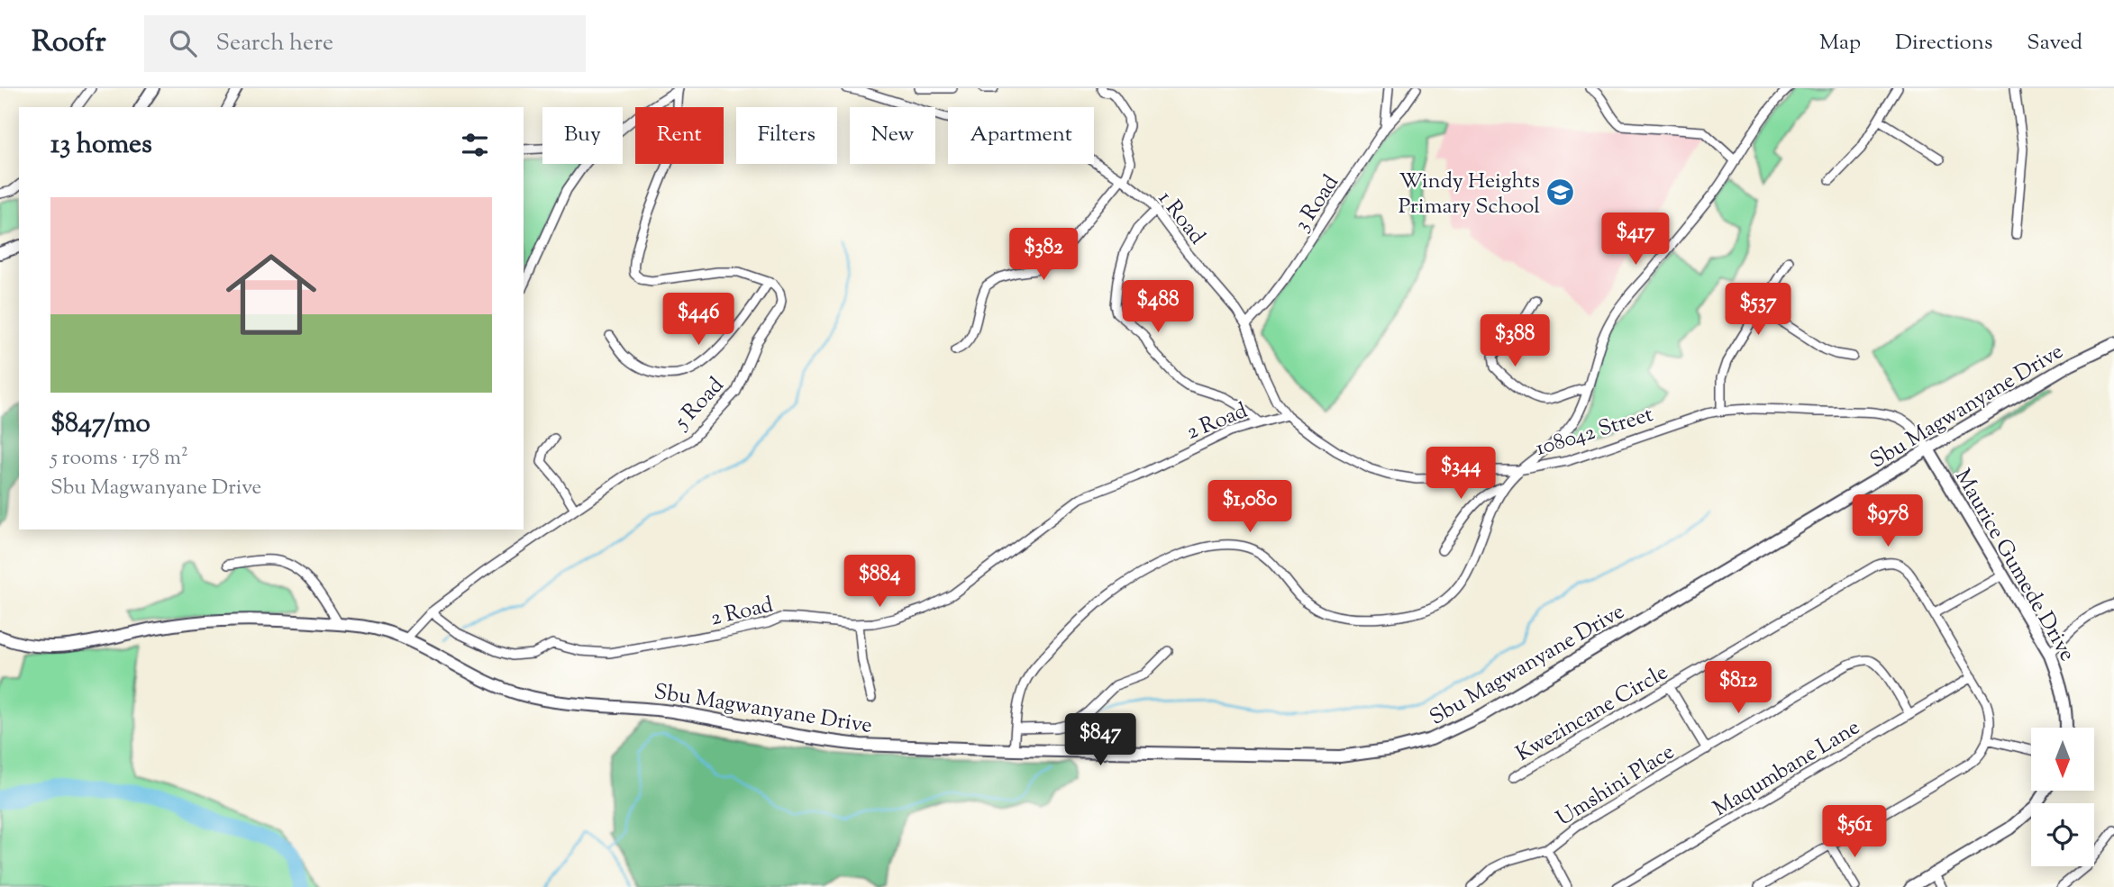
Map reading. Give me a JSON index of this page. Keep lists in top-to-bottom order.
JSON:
{
  "streets": {
    "main road": ["Sbu Magwanyane Drive", "Maurice Gumede Drive"],
    "street": [
      "3 Road",
      "1 Road",
      "5 Road",
      "2 Road",
      "108042 Street",
      "Kwezincane Circle",
      "Maqumbane Lane",
      "Umshini Place"
    ]
  },
  "crossings": [
    ["3 Road", "1 Road"],
    ["1 Road", "2 Road"],
    ["1 Road", "108042 Street"],
    ["5 Road", "Sbu Magwanyane Drive"],
    ["5 Road", "2 Road"],
    ["Sbu Magwanyane Drive", "108042 Street"],
    ["Sbu Magwanyane Drive", "Maurice Gumede Drive"],
    ["108042 Street", "Maurice Gumede Drive"],
    ["Kwezincane Circle", "Maqumbane Lane"],
    ["Maqumbane Lane", "Umshini Place"]
  ],
  "places": {
    "school or university": ["Windy Heights Primary School"]
  },
  "north": "bottom",
  "page": {
    "header": "Roofr",
    "search": "Search here",
    "nav": ["Map", "Directions", "Saved"],
    "chip": [
      "Buy",
      "Rent",
      "Filters",
      "New",
      "Apartment"
    ],
    "heading": "13 homes",
    "list": [
      {
        "name": "$847/mo",
        "note": "5 rooms · 178 m² · Sbu Magwanyane Drive"
      }
    ],
    "price": [
      "$417",
      "$382",
      "$488",
      "$537",
      "$446",
      "$388",
      "$344",
      "$1,080",
      "$978",
      "$884",
      "$812",
      "$847",
      "$561"
    ]
  }
}
